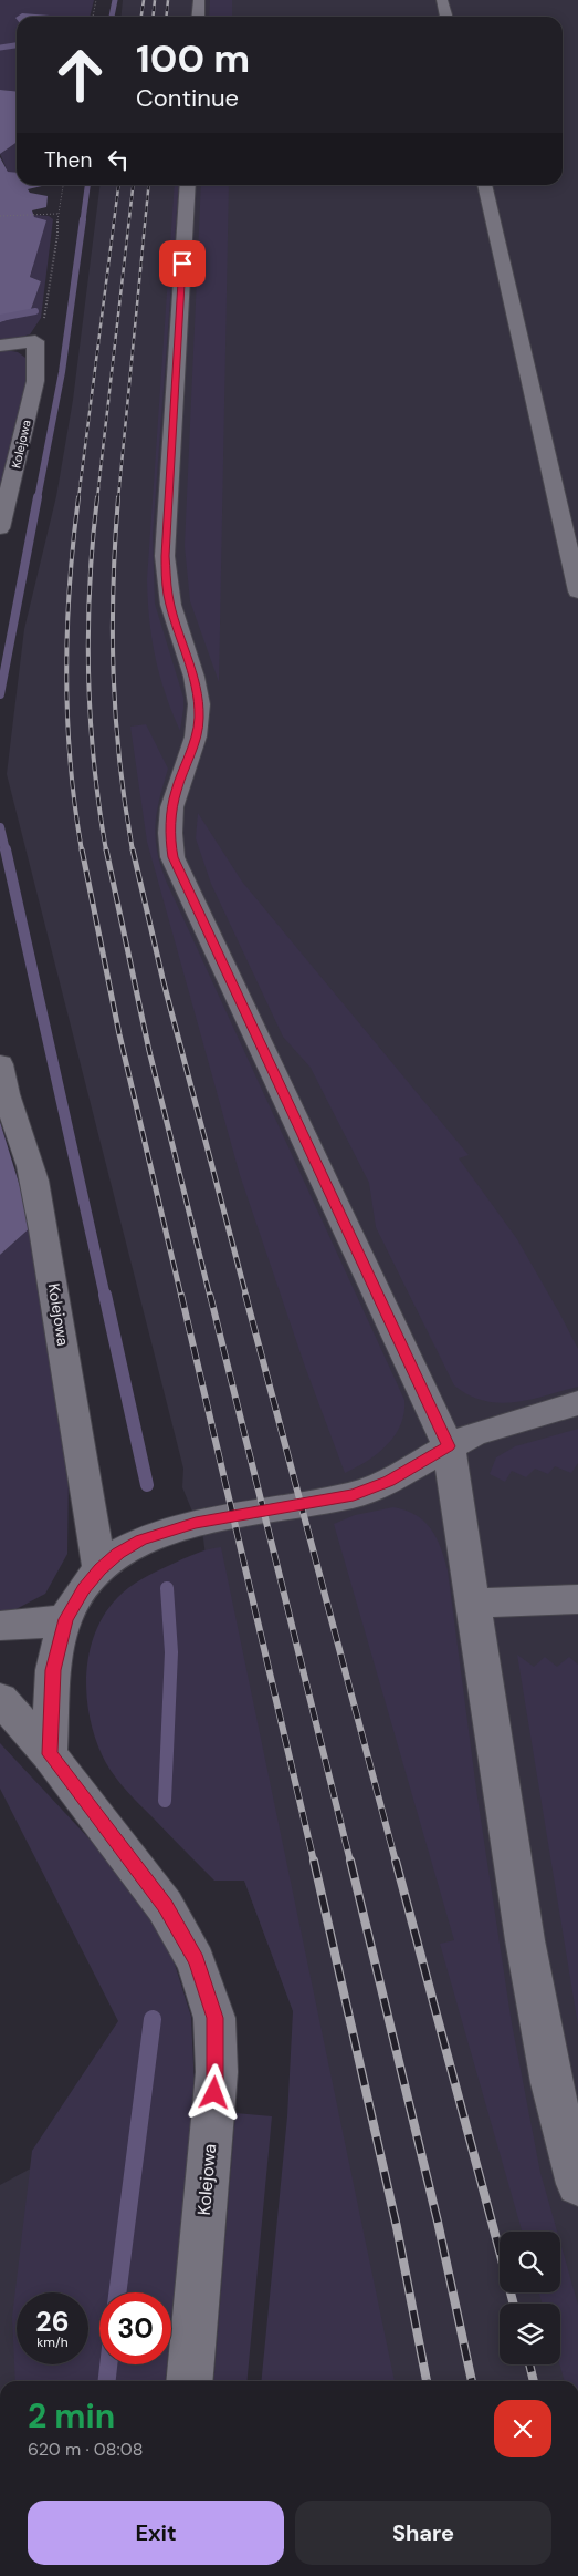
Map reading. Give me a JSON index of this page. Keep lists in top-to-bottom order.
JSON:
{
  "streets": {
    "street": ["Kolejowa"]
  },
  "page": {
    "turn": ["100 m", "Continue"],
    "then": "Then",
    "speed": "26 km/h",
    "limit": "30",
    "heading": ["2 min", "620 m · 08:08"],
    "buttons": ["Exit", "Share"]
  }
}
